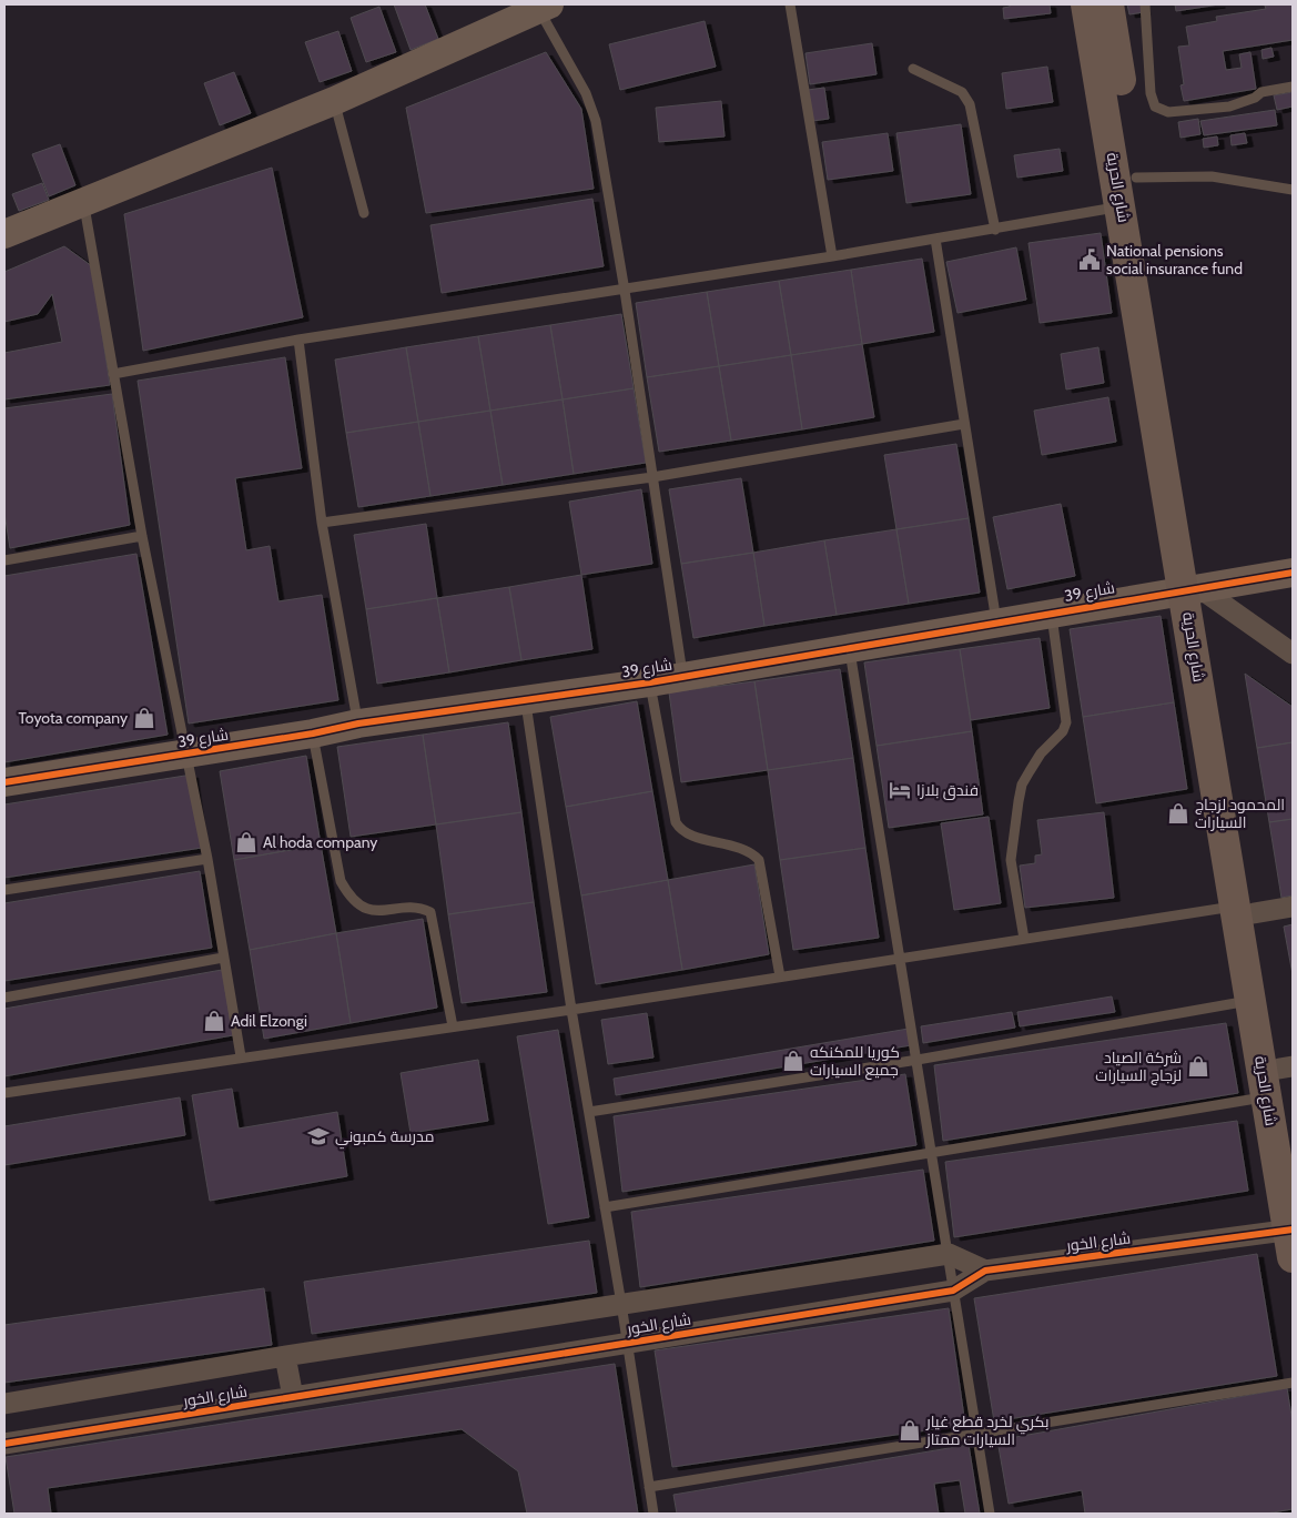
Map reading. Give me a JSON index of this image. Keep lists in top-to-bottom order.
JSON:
{
  "streets": {
    "main road": ["شارع الحرية"],
    "street": ["شارع 39", "شارع الخور"]
  },
  "crossings": [
    ["شارع الحرية", "شارع 39"],
    ["شارع الحرية", "شارع الخور"]
  ],
  "places": {
    "public building": ["National pensions social insurance fund"],
    "shop": [
      "Toyota company",
      "المحمود لزجاج السيارات",
      "Al hoda company",
      "Adil Elzongi",
      "كوريا للمكنكه جميع السيارات",
      "شركة الصياد لزجاج السيارات",
      "بكري لخرد قطع غيار السيارات ممتاز"
    ],
    "hotel": ["فندق بلازا"],
    "school or university": ["مدرسة كمبوني"]
  }
}
